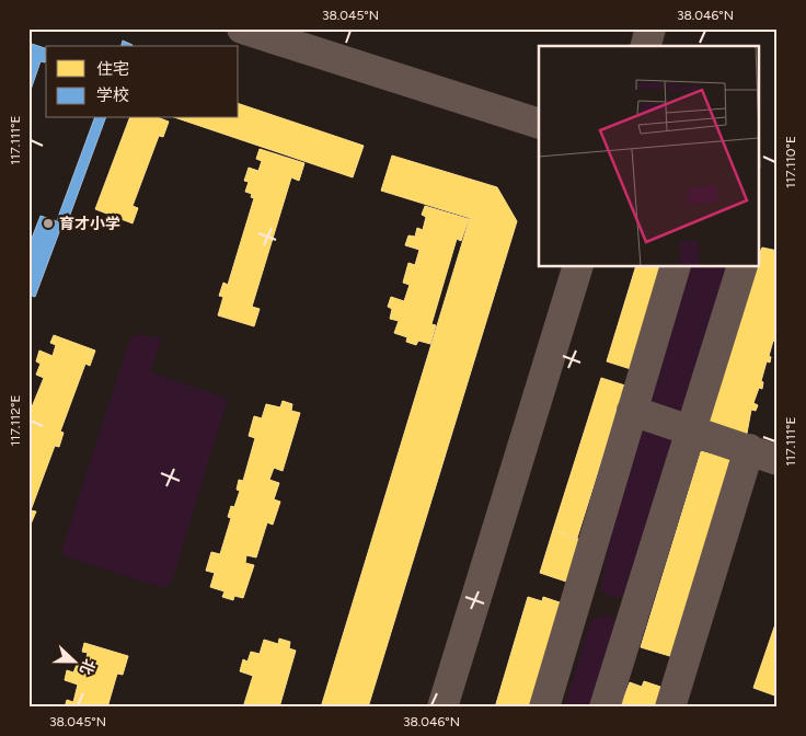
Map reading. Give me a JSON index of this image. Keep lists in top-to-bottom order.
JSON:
{
  "places": ["育才小学"],
  "legend": ["住宅", "学校"],
  "north": "right",
  "coordinates": [
    "38.045°N",
    "38.046°N",
    "117.111°E",
    "117.110°E",
    "117.112°E"
  ]
}
